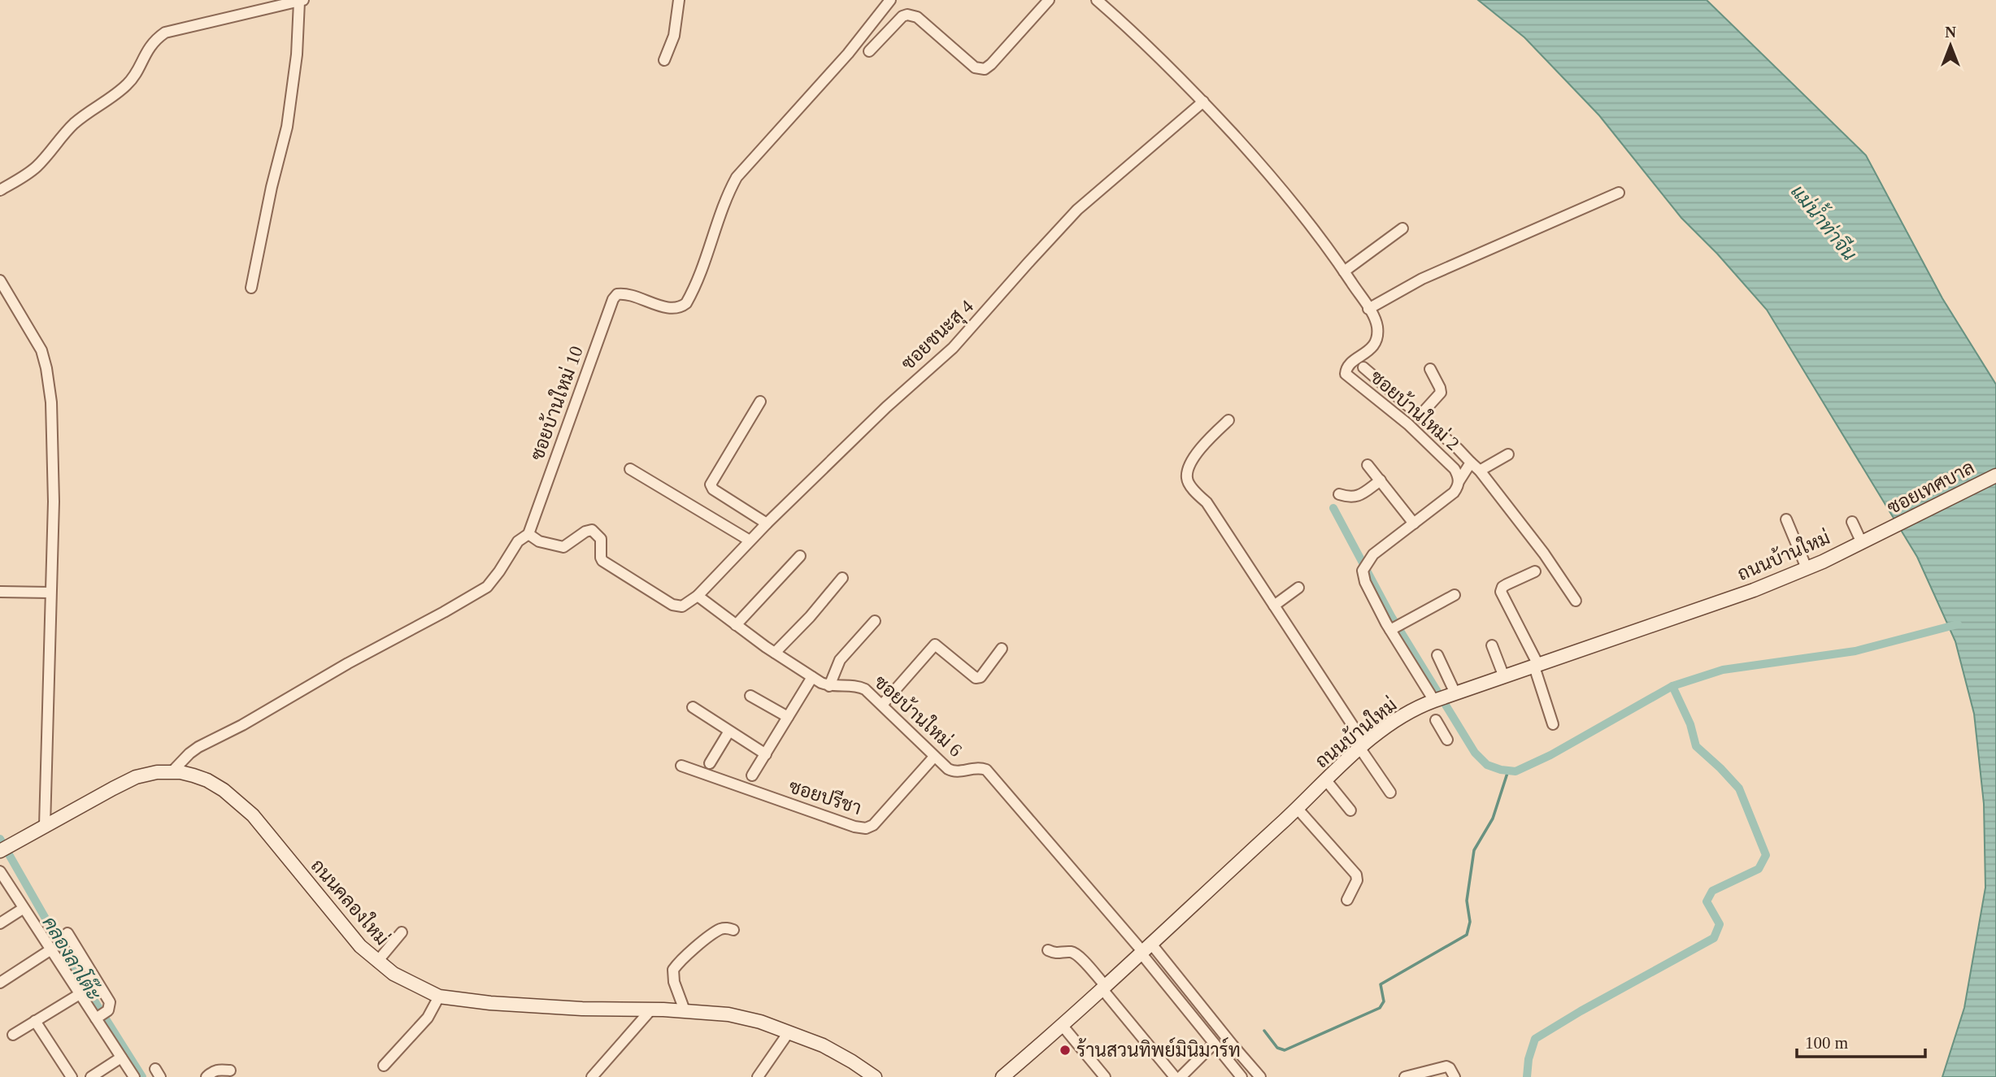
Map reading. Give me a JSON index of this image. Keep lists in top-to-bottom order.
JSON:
{
  "streets": {
    "street": [
      "ซอยชนะสุ 4",
      "ซอยบ้านใหม่ 10",
      "ซอยบ้านใหม่ 2",
      "ซอยเทศบาล",
      "ถนนบ้านใหม่",
      "ซอยบ้านใหม่ 6",
      "ซอยปรีชา",
      "ถนนคลองใหม่"
    ]
  },
  "crossings": [
    ["ซอยชนะสุ 4", "ซอยบ้านใหม่ 2"],
    ["ซอยชนะสุ 4", "ซอยบ้านใหม่ 6"],
    ["ซอยบ้านใหม่ 10", "ถนนคลองใหม่"],
    ["ซอยบ้านใหม่ 2", "ถนนบ้านใหม่"],
    ["ซอยเทศบาล", "ถนนบ้านใหม่"],
    ["ถนนบ้านใหม่", "ซอยบ้านใหม่ 6"],
    ["ซอยบ้านใหม่ 6", "ซอยปรีชา"]
  ],
  "water": ["แม่น้ำท่าจีน", "คลองลาโต๊ะ"],
  "places": ["ร้านสวนทิพย์มินิมาร์ท"],
  "scale_bar": "100 m",
  "north": "top"
}
